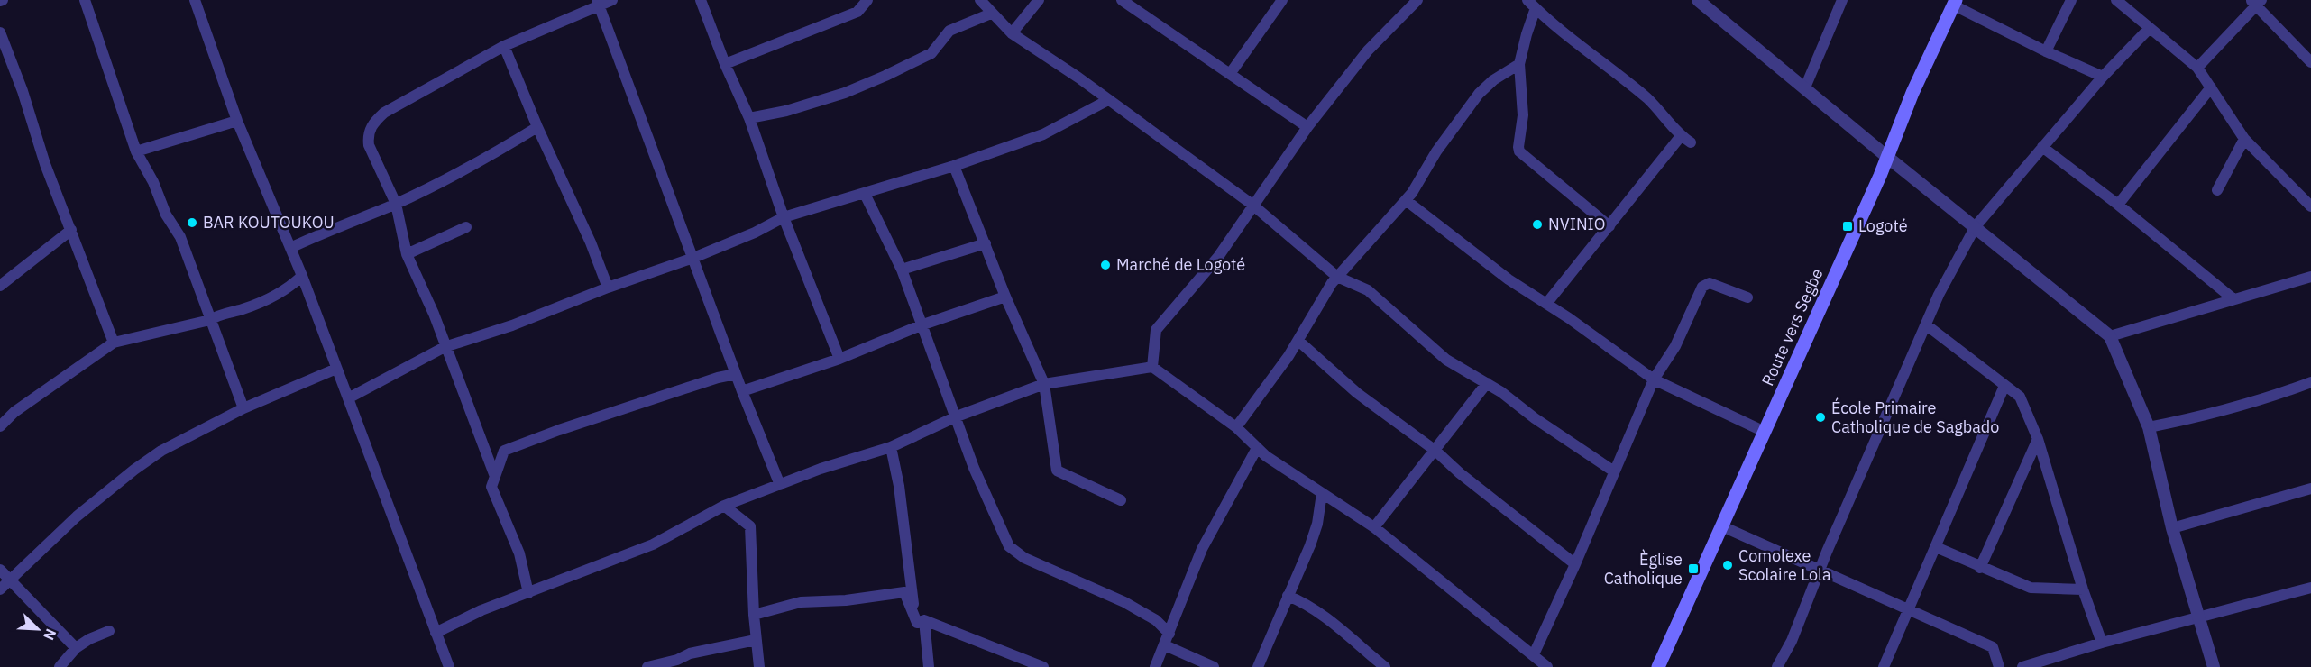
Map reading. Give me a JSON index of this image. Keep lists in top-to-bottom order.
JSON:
{
  "streets": {
    "main road": ["Route vers Segbe"]
  },
  "places": {
    "other": [
      "BAR KOUTOUKOU",
      "NVINIO",
      "Marché de Logoté",
      "École Primaire Catholique de Sagbado",
      "Comolexe Scolaire Lola"
    ],
    "transit": ["Logoté", "Èglise Catholique"]
  },
  "north": "bottom right"
}
